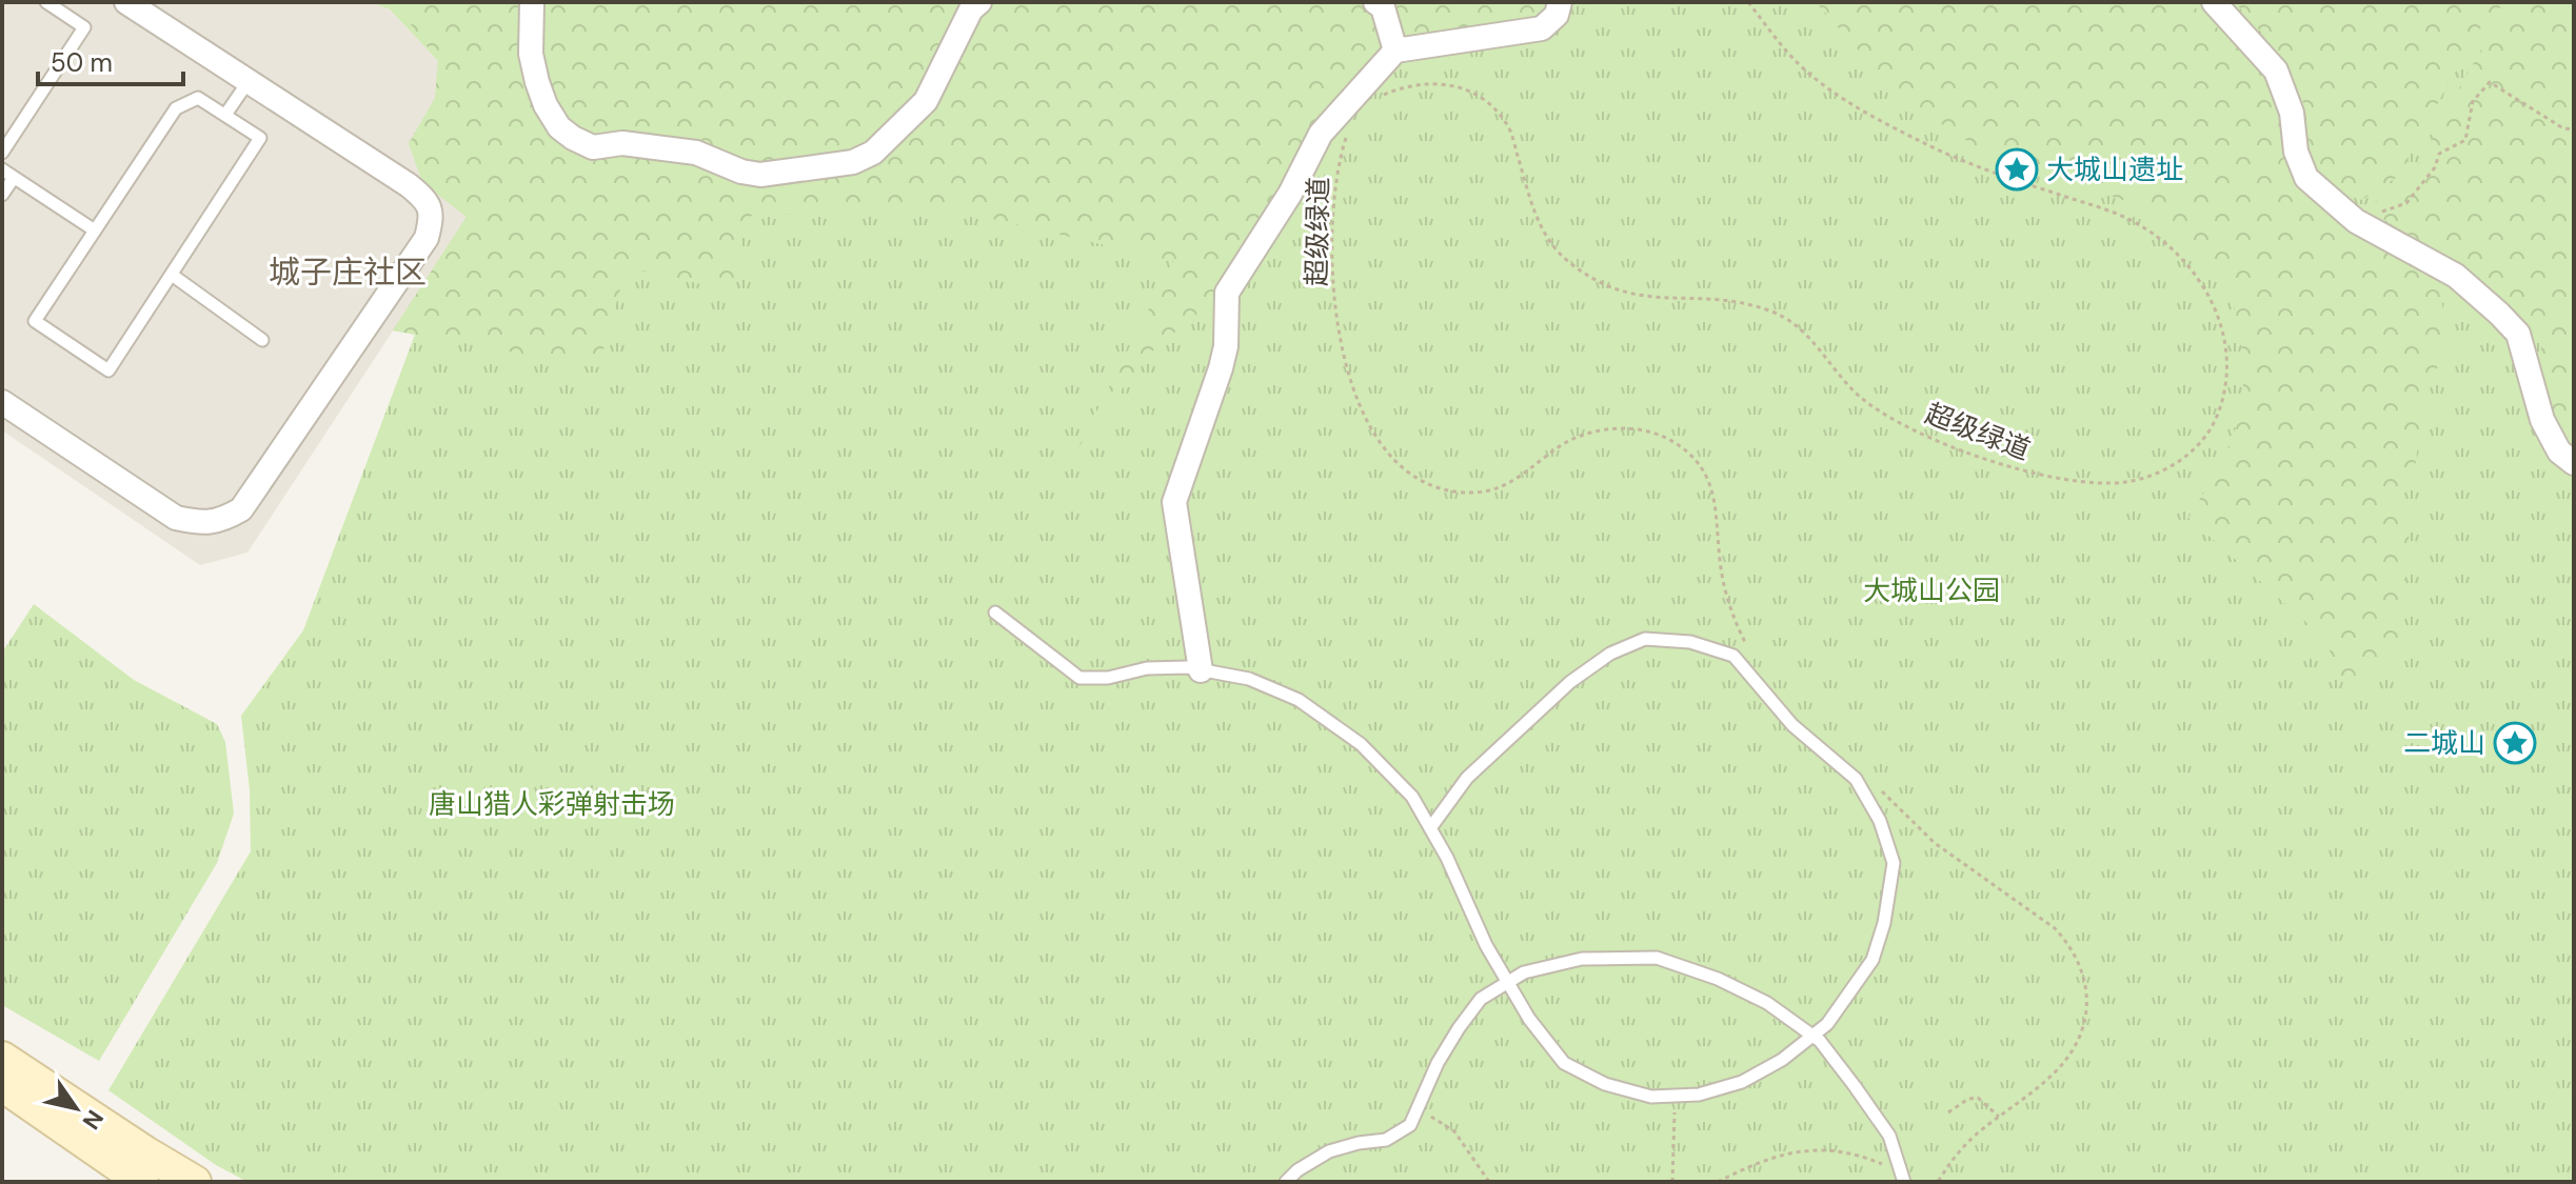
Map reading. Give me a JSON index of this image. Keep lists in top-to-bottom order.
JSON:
{
  "streets": {
    "path": ["超级绿道"]
  },
  "districts": ["城子庄社区"],
  "parks": ["大城山公园", "唐山猎人彩弹射击场"],
  "places": {
    "place": ["大城山遗址", "二城山"]
  },
  "scale_bar": "50 m",
  "north": "bottom right"
}
